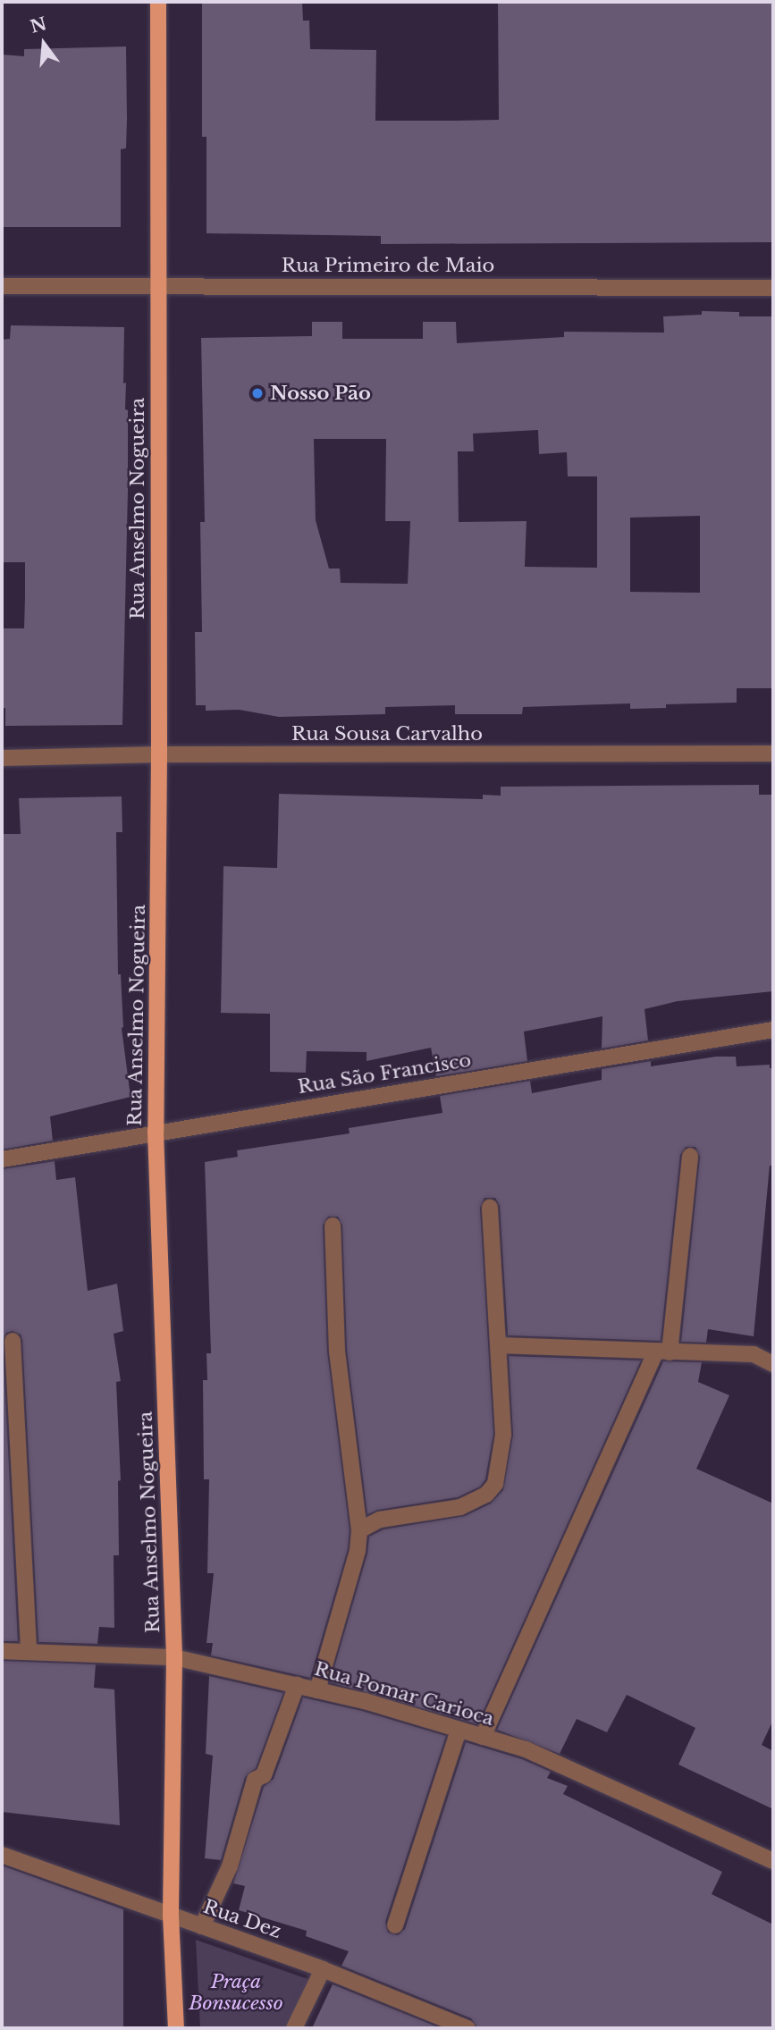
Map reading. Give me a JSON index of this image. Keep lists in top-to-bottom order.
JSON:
{
  "streets": {
    "main road": ["Rua Anselmo Nogueira"],
    "street": [
      "Rua Primeiro de Maio",
      "Rua Sousa Carvalho",
      "Rua São Francisco",
      "Rua Pomar Carioca",
      "Rua Dez"
    ]
  },
  "crossings": [
    ["Rua Primeiro de Maio", "Rua Anselmo Nogueira"],
    ["Rua Anselmo Nogueira", "Rua Sousa Carvalho"],
    ["Rua Anselmo Nogueira", "Rua São Francisco"],
    ["Rua Anselmo Nogueira", "Rua Pomar Carioca"],
    ["Rua Anselmo Nogueira", "Rua Dez"]
  ],
  "parks": ["Praça Bonsucesso"],
  "places": ["Nosso Pão"],
  "north": "top"
}
